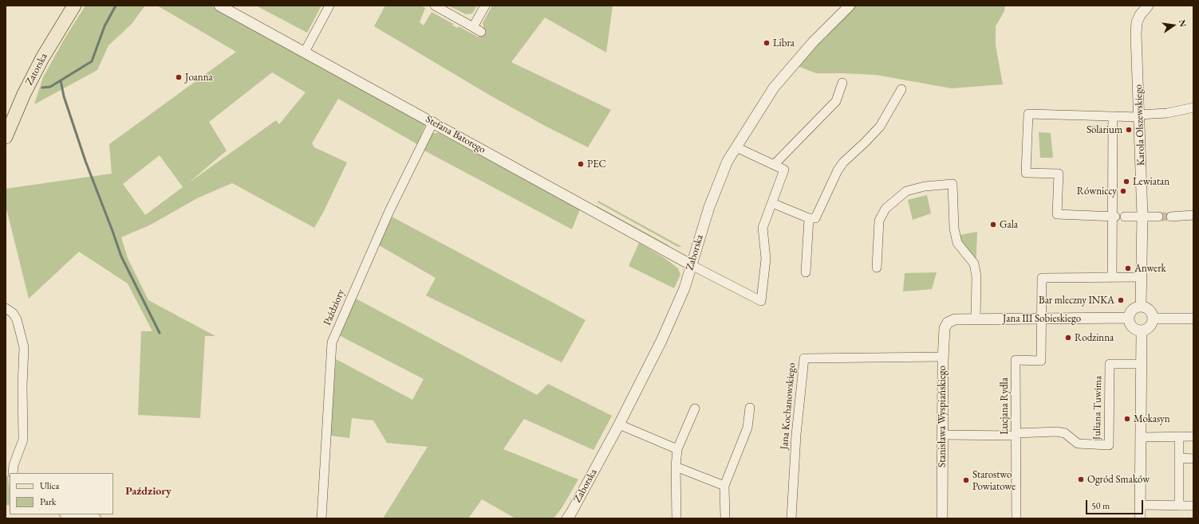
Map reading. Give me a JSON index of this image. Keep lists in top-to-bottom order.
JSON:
{
  "streets": {
    "main road": ["Zatorska"],
    "street": [
      "Karola Olszewskiego",
      "Stefana Batorego",
      "Zaborska",
      "Paździory",
      "Jana III Sobieskiego",
      "Jana Kochanowskiego",
      "Lucjana Rydla",
      "Juliana Tuwima",
      "Stanisława Wyspiańskiego"
    ]
  },
  "crossings": [
    ["Karola Olszewskiego", "Jana III Sobieskiego"],
    ["Stefana Batorego", "Zaborska"],
    ["Stefana Batorego", "Paździory"],
    ["Jana III Sobieskiego", "Lucjana Rydla"],
    ["Jana III Sobieskiego", "Stanisława Wyspiańskiego"],
    ["Jana Kochanowskiego", "Stanisława Wyspiańskiego"],
    ["Lucjana Rydla", "Juliana Tuwima"]
  ],
  "districts": ["Paździory"],
  "places": [
    "Libra",
    "Joanna",
    "Solarium",
    "PEC",
    "Lewiatan",
    "Równiccy",
    "Gala",
    "Anwerk",
    "Bar mleczny INKA",
    "Rodzinna",
    "Mokasyn",
    "Ogród Smaków",
    "Starostwo Powiatowe"
  ],
  "legend": ["Ulica", "Park"],
  "scale_bar": "50 m",
  "north": "right"
}
